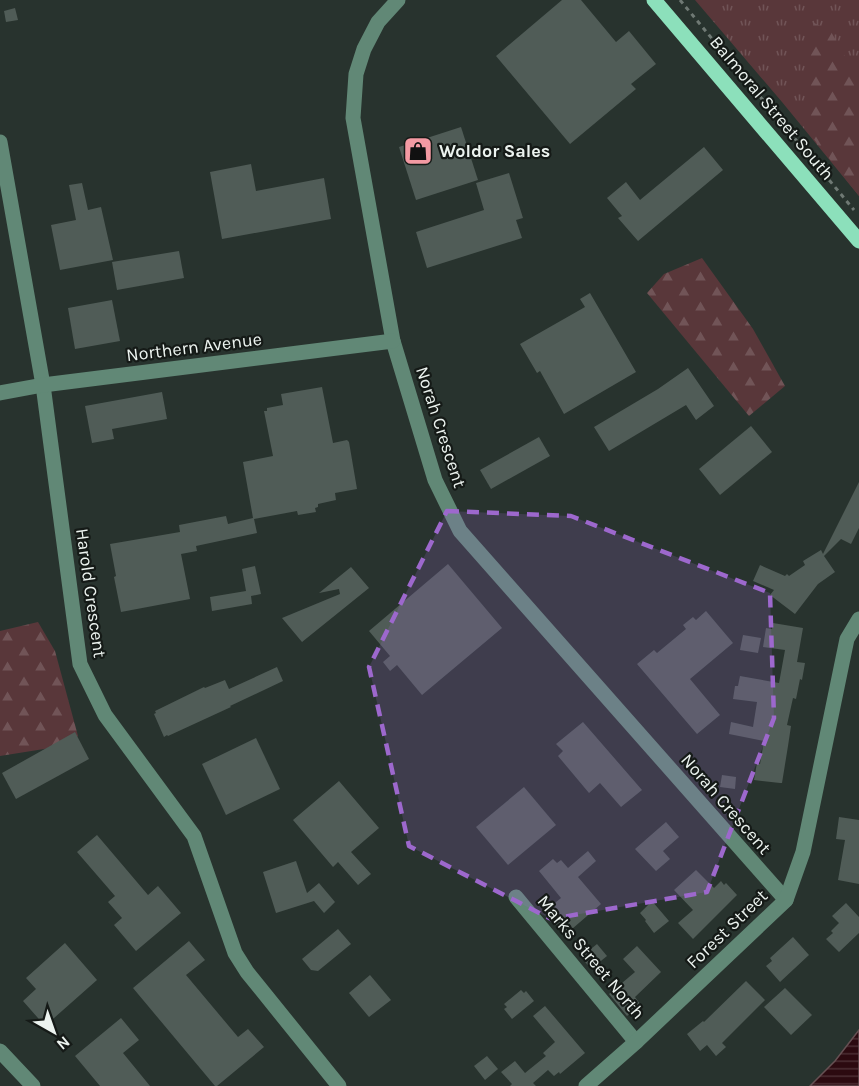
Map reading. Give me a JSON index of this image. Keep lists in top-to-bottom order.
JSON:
{
  "streets": {
    "main road": ["Balmoral Street South"],
    "street": [
      "Northern Avenue",
      "Norah Crescent",
      "Harold Crescent",
      "Forest Street",
      "Marks Street North"
    ]
  },
  "crossings": [
    ["Northern Avenue", "Norah Crescent"],
    ["Northern Avenue", "Harold Crescent"],
    ["Norah Crescent", "Forest Street"],
    ["Forest Street", "Marks Street North"]
  ],
  "places": {
    "shop": ["Woldor Sales"]
  },
  "north": "bottom right"
}
